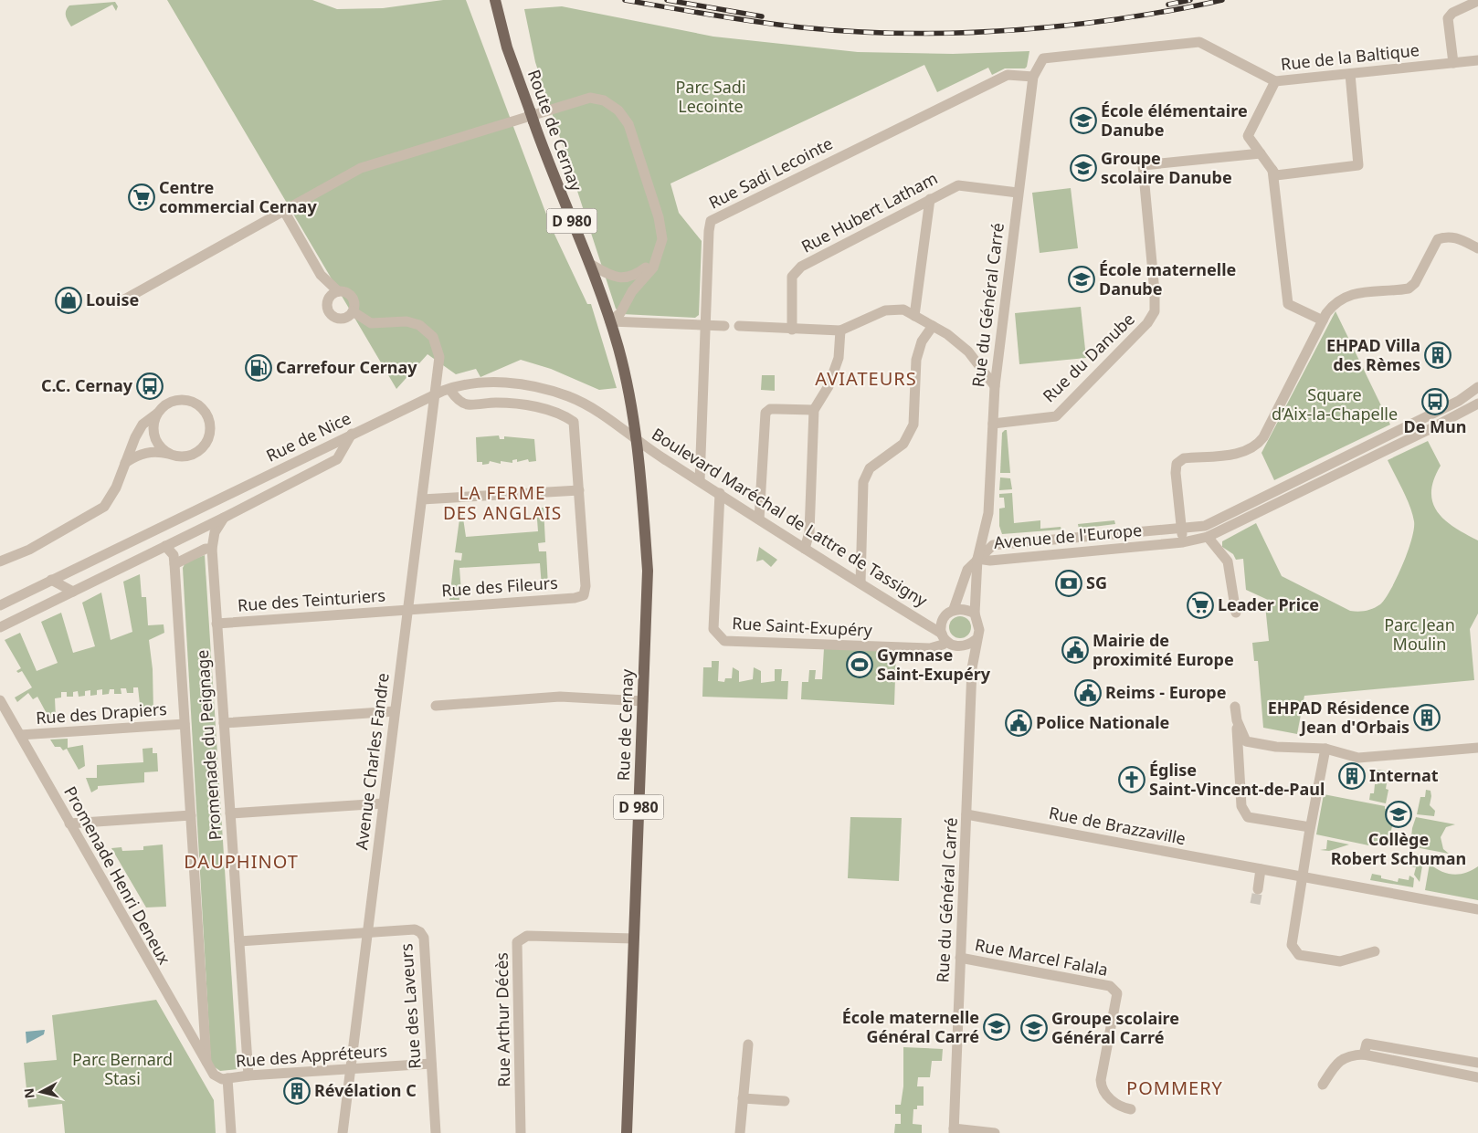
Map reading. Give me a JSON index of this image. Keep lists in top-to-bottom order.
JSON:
{
  "streets": {
    "main road": ["Route de Cernay", "D 980", "Rue de Cernay"],
    "street": [
      "Rue de la Baltique",
      "Rue Sadi Lecointe",
      "Rue Hubert Latham",
      "Rue du Général Carré",
      "Rue du Danube",
      "Rue de Nice",
      "Boulevard Maréchal de Lattre de Tassigny",
      "Avenue de l'Europe",
      "Rue des Fileurs",
      "Rue des Teinturiers",
      "Rue Saint-Exupéry",
      "Rue des Drapiers",
      "Promenade du Peignage",
      "Avenue Charles Fandre",
      "Rue de Brazzaville",
      "Promenade Henri Deneux",
      "Rue Marcel Falala",
      "Rue des Laveurs",
      "Rue Arthur Décès",
      "Rue des Appréteurs"
    ]
  },
  "crossings": [
    ["Rue de la Baltique", "Rue du Général Carré"],
    ["Route de Cernay", "Rue de Cernay"],
    ["Rue Sadi Lecointe", "Rue du Général Carré"],
    ["Rue Sadi Lecointe", "Boulevard Maréchal de Lattre de Tassigny"],
    ["Rue Hubert Latham", "Rue du Général Carré"],
    ["Rue du Général Carré", "Rue du Danube"],
    ["Rue du Général Carré", "Boulevard Maréchal de Lattre de Tassigny"],
    ["Rue du Général Carré", "Avenue de l'Europe"],
    ["Rue du Général Carré", "Rue Saint-Exupéry"],
    ["Rue du Général Carré", "Rue de Brazzaville"],
    ["Rue du Général Carré", "Rue Marcel Falala"],
    ["Rue de Nice", "Boulevard Maréchal de Lattre de Tassigny"],
    ["Rue de Nice", "Rue de Cernay"],
    ["Rue de Nice", "Avenue Charles Fandre"],
    ["Boulevard Maréchal de Lattre de Tassigny", "Rue Saint-Exupéry"],
    ["Boulevard Maréchal de Lattre de Tassigny", "Rue de Cernay"],
    ["Rue des Fileurs", "Rue des Teinturiers"],
    ["Rue des Fileurs", "Avenue Charles Fandre"],
    ["Rue des Teinturiers", "Promenade du Peignage"],
    ["Rue des Teinturiers", "Avenue Charles Fandre"],
    ["Rue des Drapiers", "Promenade du Peignage"],
    ["Rue des Drapiers", "Promenade Henri Deneux"],
    ["Rue de Cernay", "Rue Arthur Décès"],
    ["Promenade du Peignage", "Promenade Henri Deneux"],
    ["Promenade du Peignage", "Rue des Laveurs"],
    ["Promenade du Peignage", "Rue des Appréteurs"],
    ["Avenue Charles Fandre", "Rue des Laveurs"],
    ["Avenue Charles Fandre", "Rue des Appréteurs"],
    ["Rue des Laveurs", "Rue des Appréteurs"]
  ],
  "districts": [
    "AVIATEURS",
    "LA FERME DES ANGLAIS",
    "DAUPHINOT",
    "POMMERY"
  ],
  "parks": [
    "Parc Sadi Lecointe",
    "Square d’Aix-la-Chapelle",
    "Parc Jean Moulin",
    "Parc Bernard Stasi"
  ],
  "places": {
    "school or university": [
      "École élémentaire Danube",
      "Groupe scolaire Danube",
      "École maternelle Danube",
      "Collège Robert Schuman",
      "École maternelle Général Carré",
      "Groupe scolaire Général Carré"
    ],
    "supermarket": ["Centre commercial Cernay", "Leader Price"],
    "shop": ["Louise"],
    "building": [
      "EHPAD Villa des Rèmes",
      "EHPAD Résidence Jean d'Orbais",
      "Internat",
      "Révélation C"
    ],
    "fuel station": ["Carrefour Cernay"],
    "bus stop": ["C.C. Cernay", "De Mun"],
    "bank": ["SG"],
    "public building": ["Mairie de proximité Europe", "Reims - Europe", "Police Nationale"],
    "sports": ["Gymnase Saint-Exupéry"],
    "church": ["Église Saint-Vincent-de-Paul"]
  },
  "north": "left"
}
